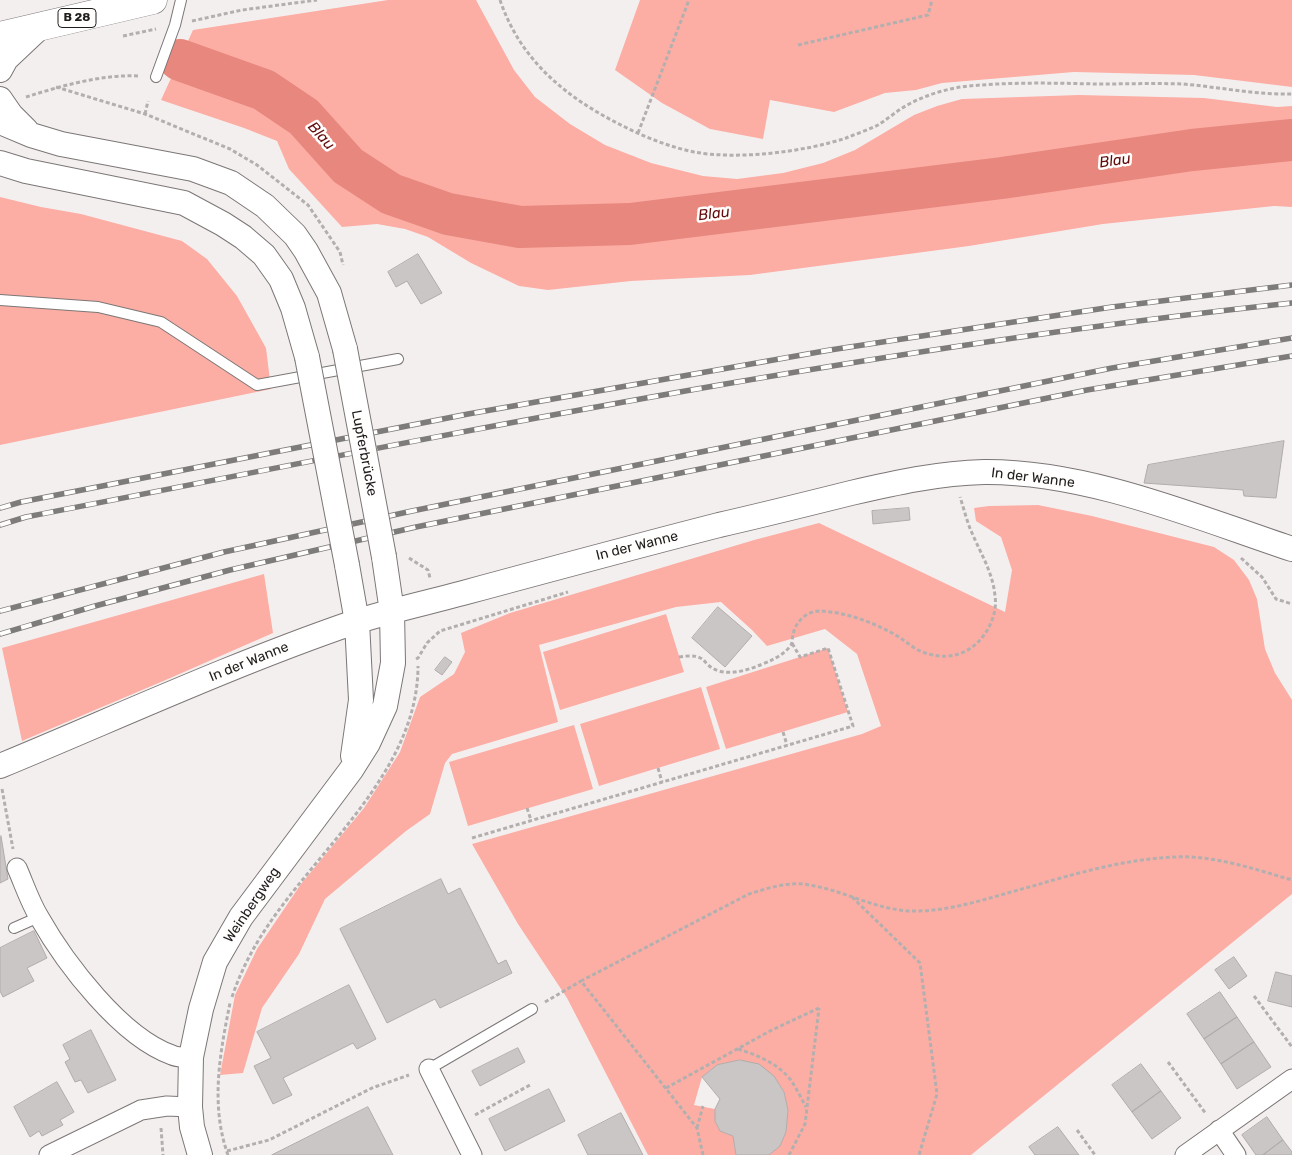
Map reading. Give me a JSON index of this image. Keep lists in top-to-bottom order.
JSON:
{
  "streets": {
    "main road": ["B 28"],
    "street": ["Lupferbrücke", "In der Wanne", "Weinbergweg"]
  },
  "crossings": [
    ["Lupferbrücke", "In der Wanne"],
    ["Lupferbrücke", "Weinbergweg"],
    ["In der Wanne", "Weinbergweg"]
  ],
  "water": ["Blau"]
}
